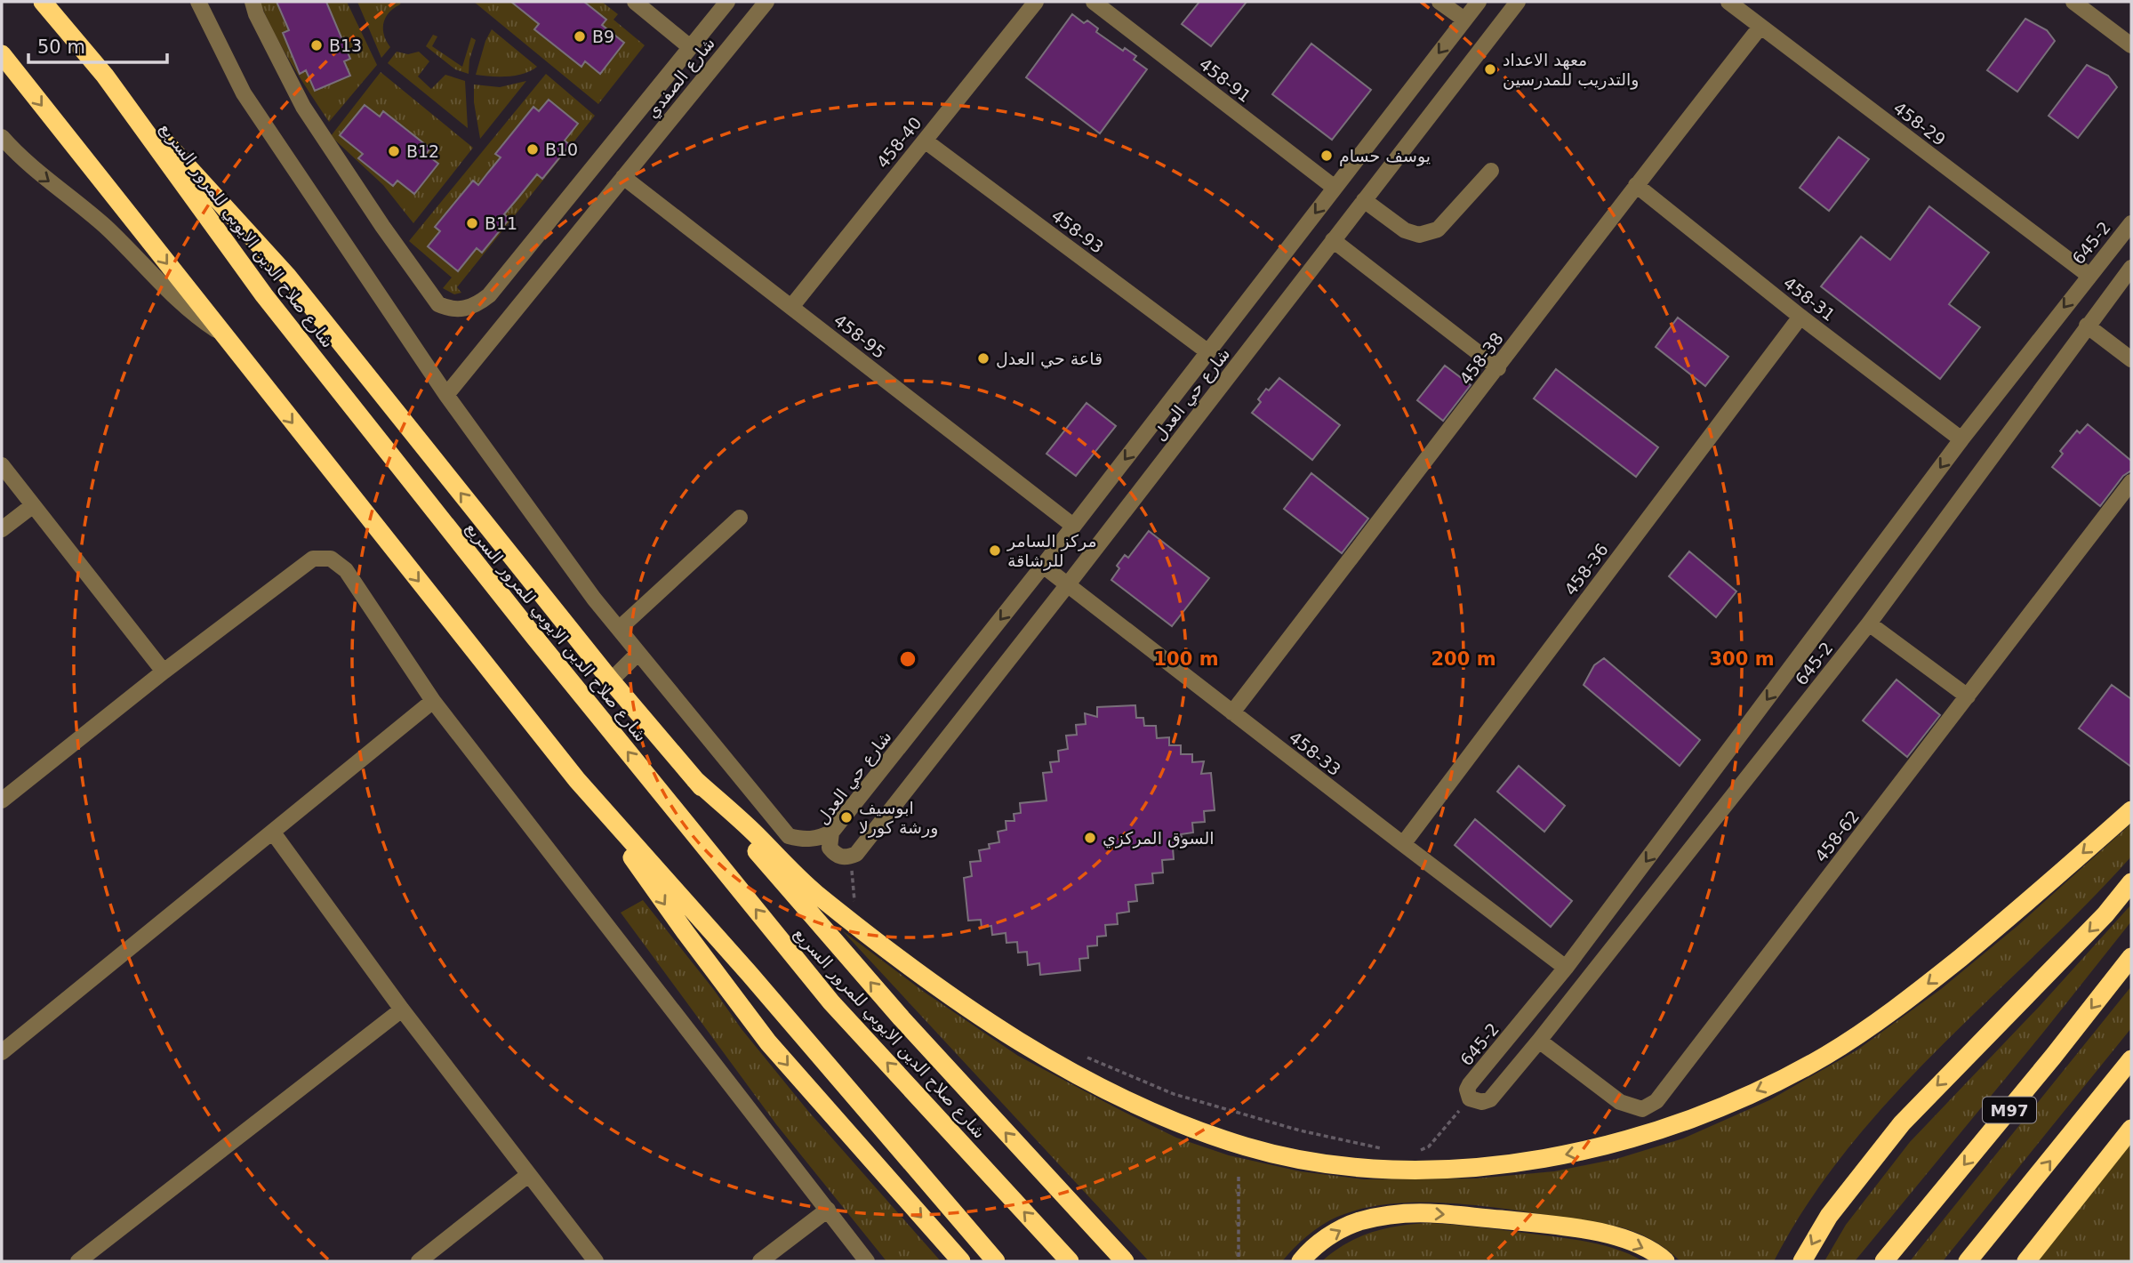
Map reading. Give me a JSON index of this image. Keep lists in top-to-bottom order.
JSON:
{
  "streets": {
    "highway": ["شارع صلاح الدين الايوبي للمرور السريع", "M97"],
    "street": [
      "شارع الصفدي",
      "458-91",
      "458-29",
      "458-40",
      "458-93",
      "645-2",
      "458-31",
      "458-95",
      "458-38",
      "شارع حي العدل",
      "458-36",
      "458-33",
      "458-62"
    ]
  },
  "crossings": [
    ["شارع الصفدي", "458-95"],
    ["458-91", "شارع حي العدل"],
    ["458-29", "645-2"],
    ["458-29", "458-38"],
    ["458-40", "458-93"],
    ["458-40", "458-95"],
    ["458-93", "شارع حي العدل"],
    ["645-2", "458-31"],
    ["645-2", "458-33"],
    ["645-2", "458-62"],
    ["458-31", "458-38"],
    ["458-31", "458-36"],
    ["458-95", "شارع حي العدل"],
    ["458-38", "458-33"],
    ["شارع حي العدل", "458-33"],
    ["458-36", "458-33"]
  ],
  "places": [
    "B9",
    "B13",
    "معهد الاعداد والتدريب للمدرسين",
    "B10",
    "B12",
    "يوسف حسام",
    "B11",
    "قاعة حي العدل",
    "مركز السامر للرشاقة",
    "ابوسيف ورشة كورلا",
    "السوق المركزي"
  ],
  "scale_bar": "50 m",
  "rings": ["100 m", "200 m", "300 m"]
}
